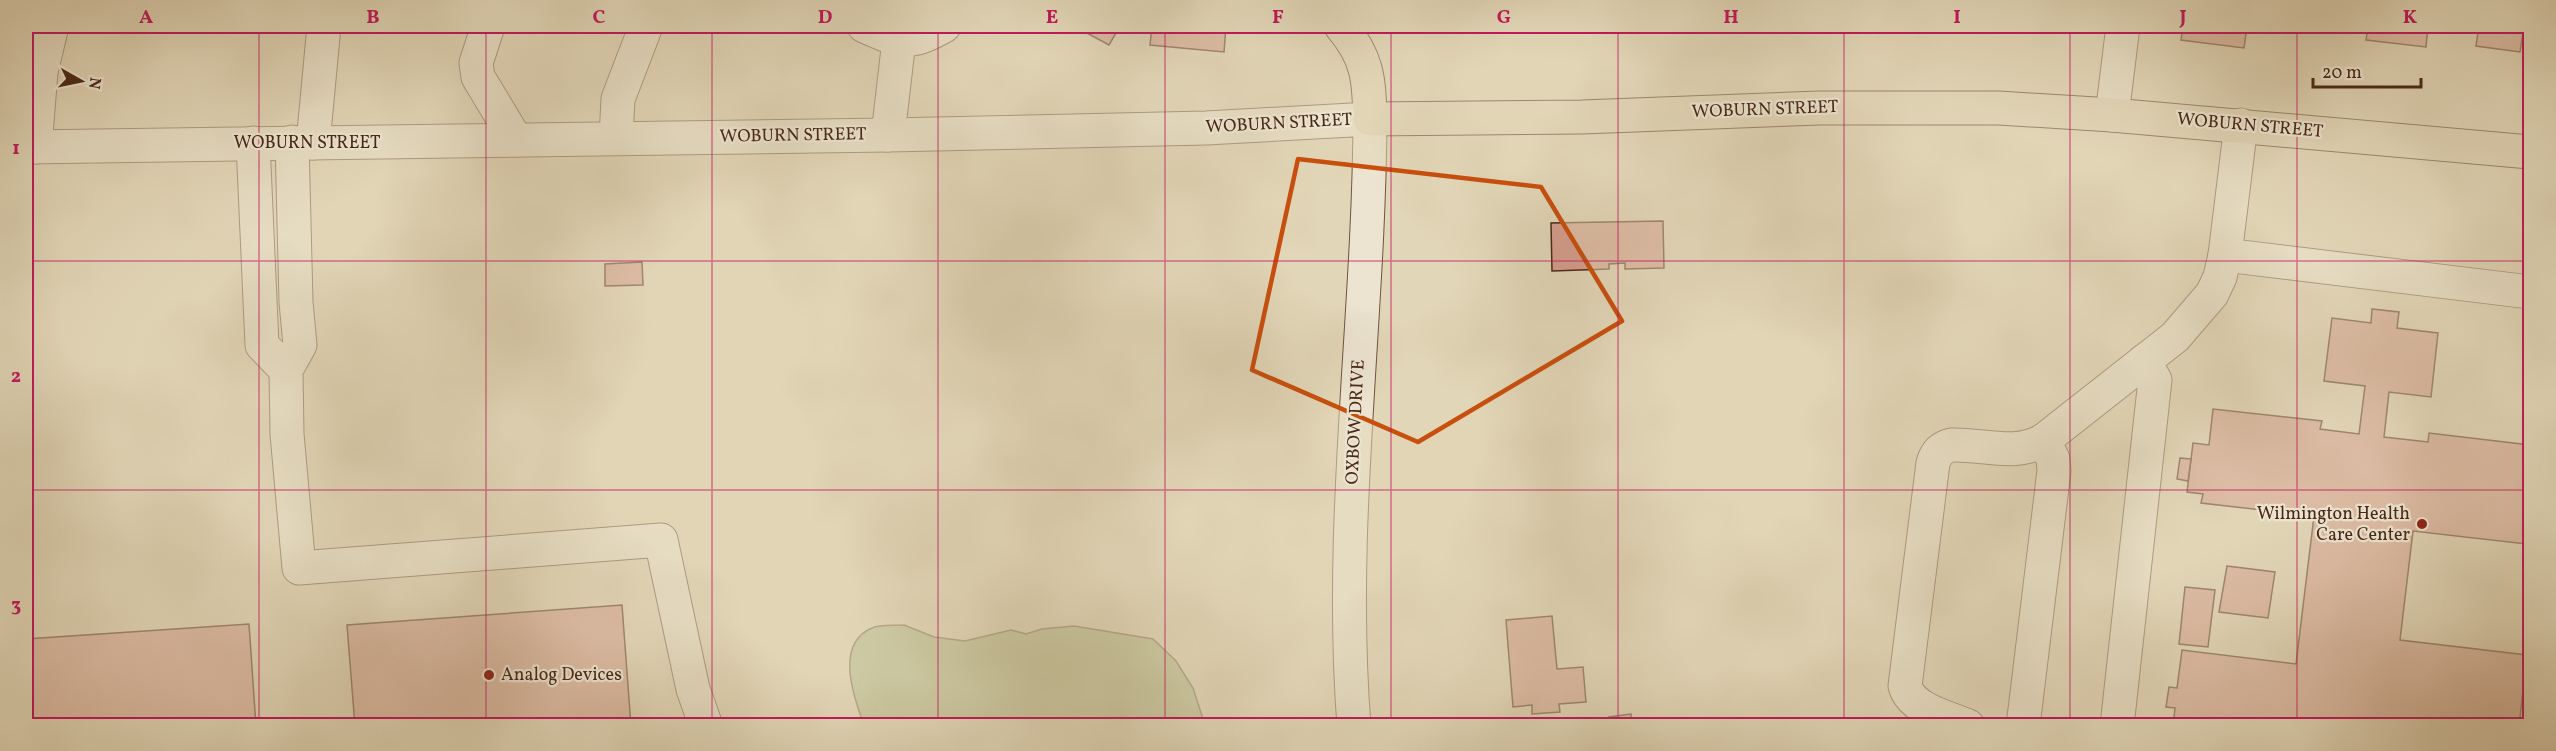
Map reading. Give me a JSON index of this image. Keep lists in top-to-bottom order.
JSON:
{
  "streets": {
    "main road": ["WOBURN STREET"],
    "street": ["OXBOW DRIVE"]
  },
  "crossings": [
    ["WOBURN STREET", "OXBOW DRIVE"]
  ],
  "places": ["Wilmington Health Care Center", "Analog Devices"],
  "scale_bar": "20 m",
  "north": "right",
  "grid": {
    "columns": [
      "A",
      "B",
      "C",
      "D",
      "E",
      "F",
      "G",
      "H",
      "I",
      "J",
      "K"
    ],
    "rows": ["1", "2", "3"]
  }
}
